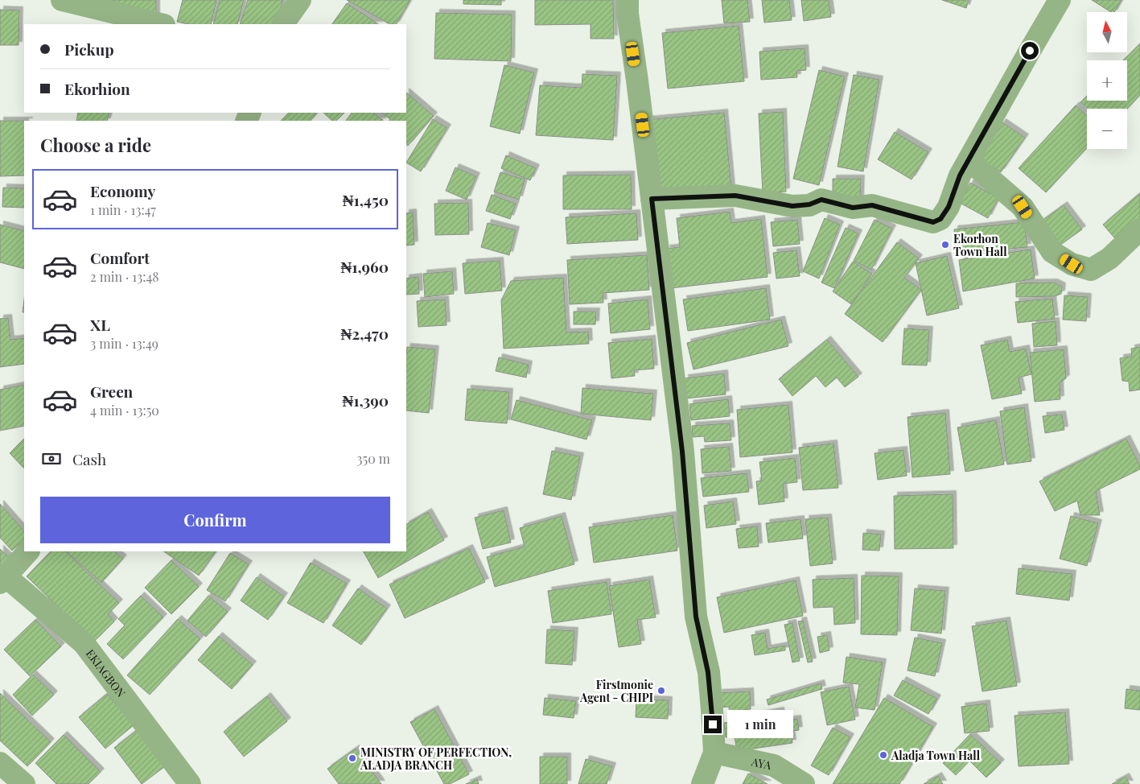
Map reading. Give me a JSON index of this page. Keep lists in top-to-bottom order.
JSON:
{
  "streets": {
    "street": ["EKIAGBON", "AYA"]
  },
  "places": [
    "Ekorhon Town Hall",
    "Firstmonie Agent - CHIPI",
    "Aladja Town Hall",
    "MINISTRY OF PERFECTION, ALADJA BRANCH"
  ],
  "north": "top",
  "page": {
    "map_buttons": ["+", "−"],
    "banner": ["Pickup", "Ekorhion"],
    "heading": "Choose a ride",
    "list": [
      {
        "name": "Economy",
        "note": "1 min · 13:47",
        "value": "₦1,450"
      },
      {
        "name": "Comfort",
        "note": "2 min · 13:48",
        "value": "₦1,960"
      },
      {
        "name": "XL",
        "note": "3 min · 13:49",
        "value": "₦2,470"
      },
      {
        "name": "Green",
        "note": "4 min · 13:50",
        "value": "₦1,390"
      }
    ],
    "pay": ["Cash", "350 m"],
    "buttons": "Confirm",
    "bubble": "1 min"
  }
}
